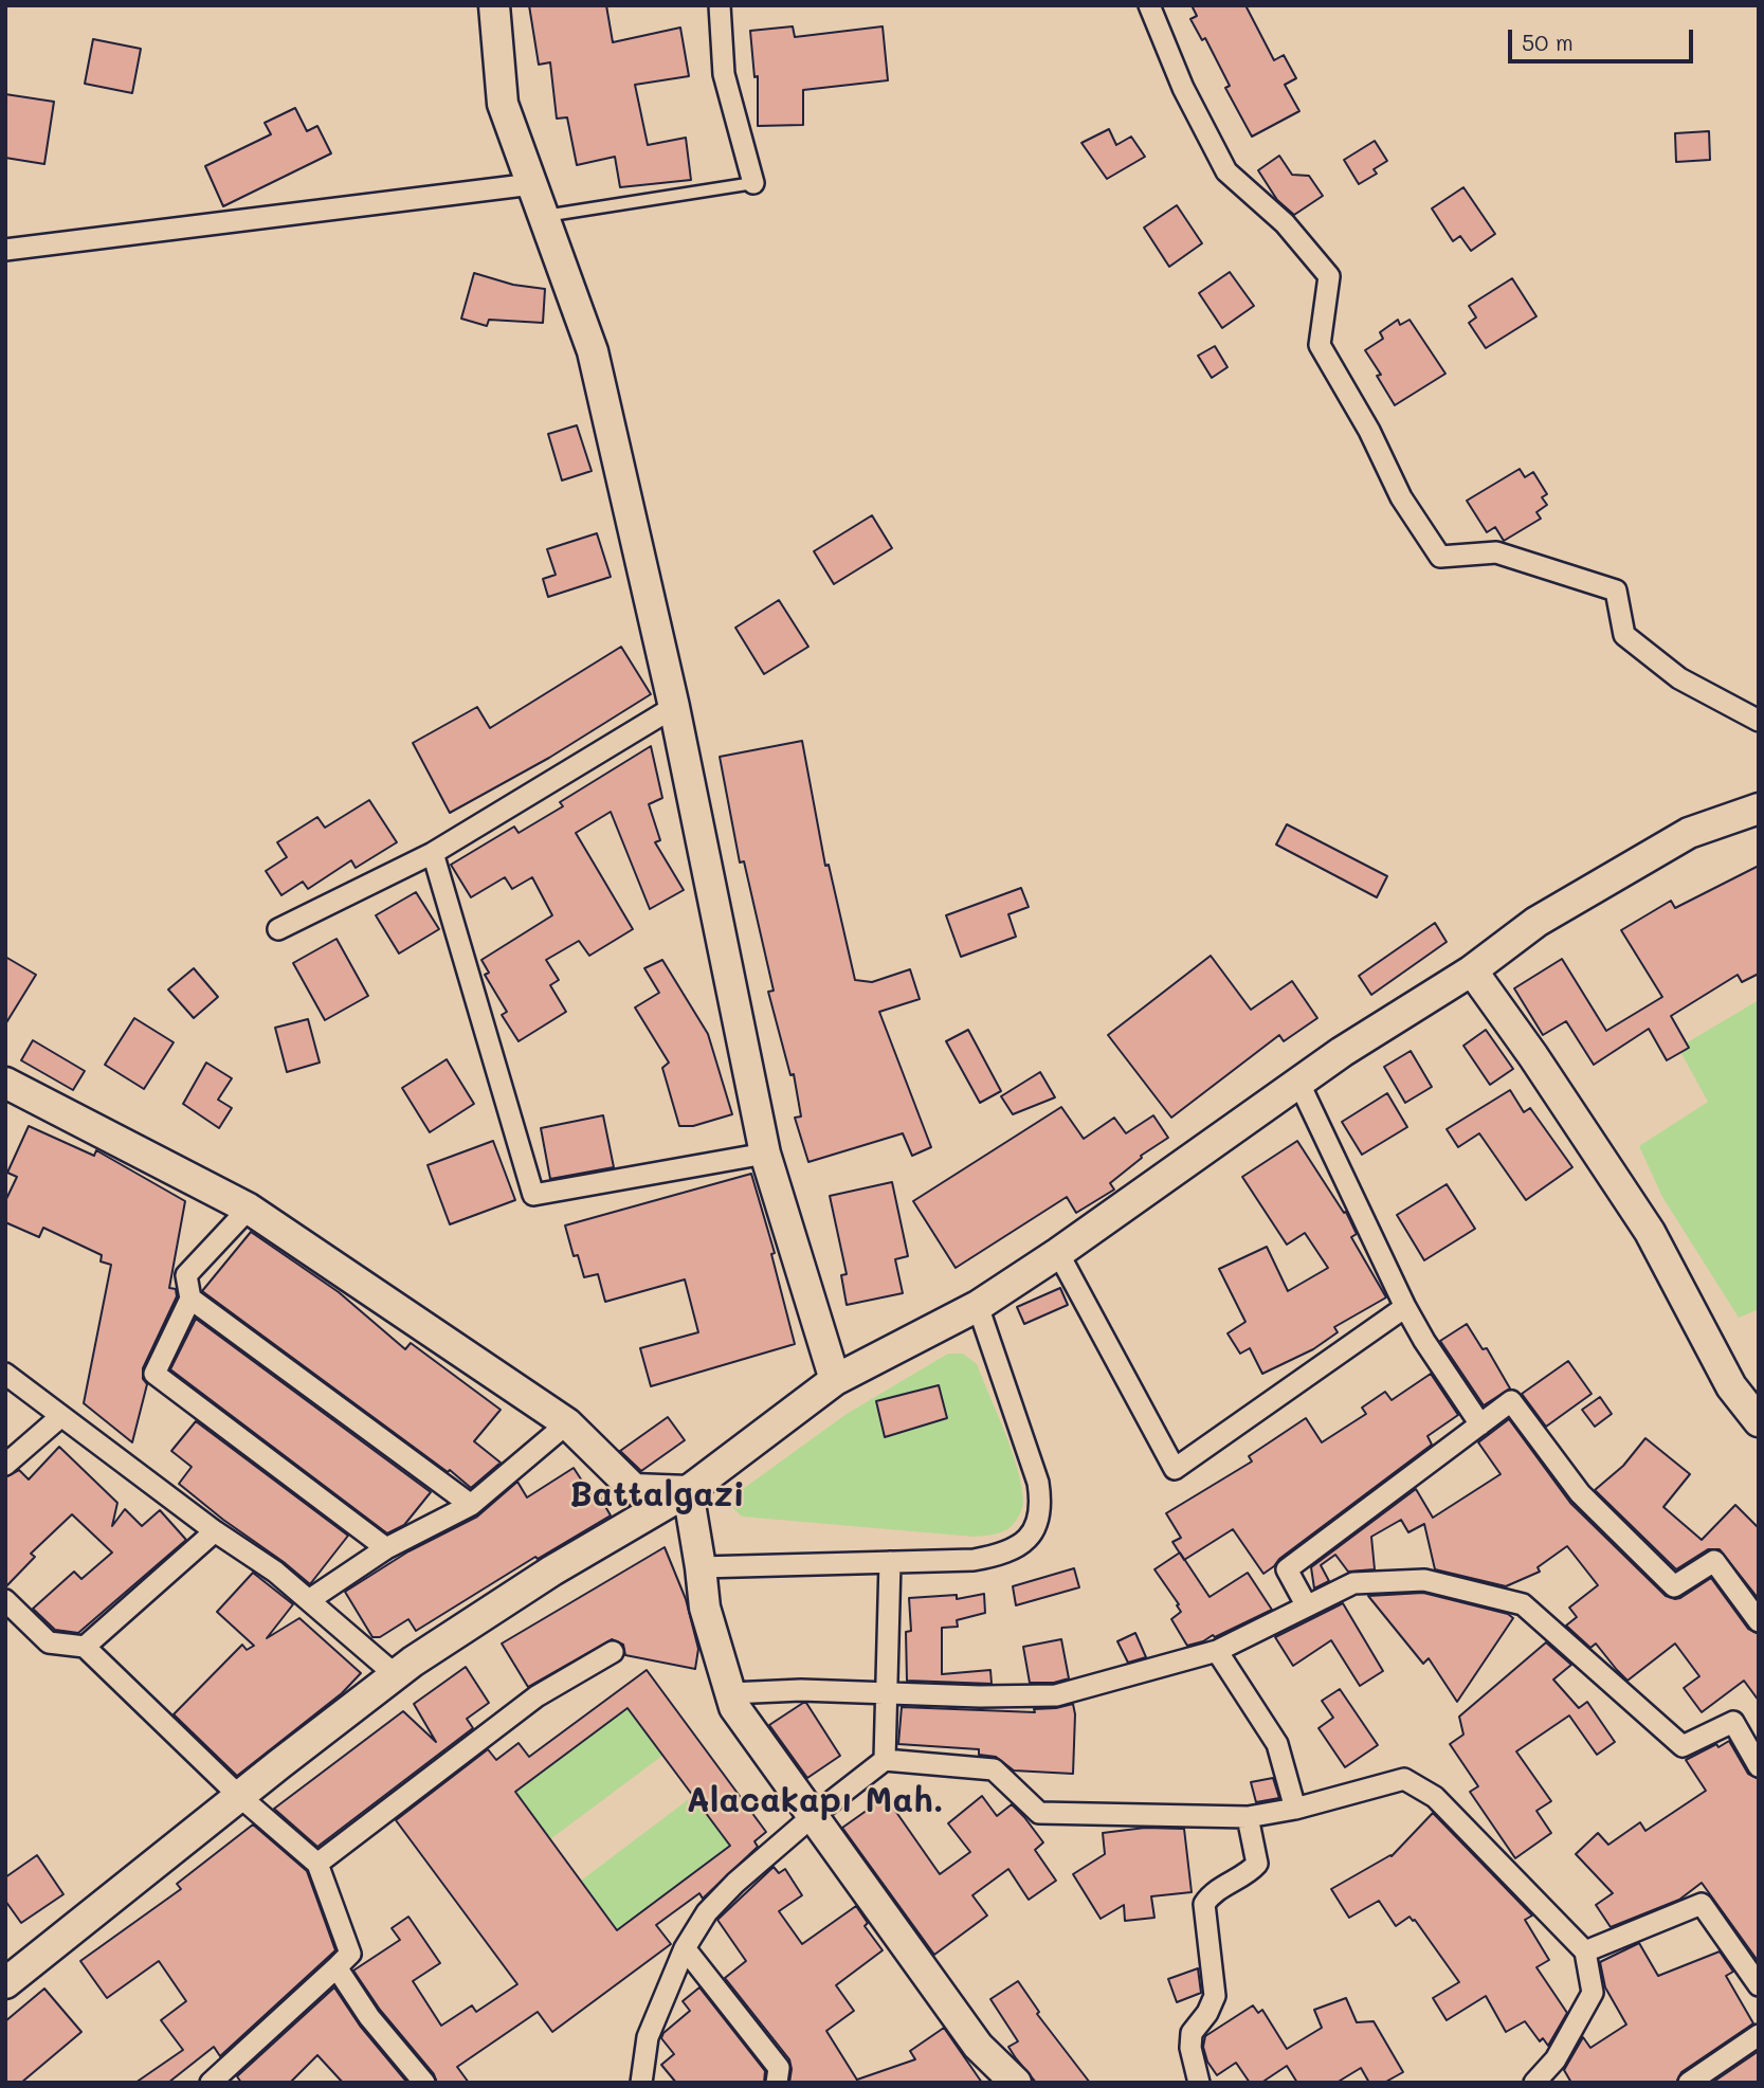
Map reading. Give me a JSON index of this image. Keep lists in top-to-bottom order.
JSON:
{
  "districts": ["Battalgazi", "Alacakapı Mah."],
  "scale_bar": "50 m"
}
